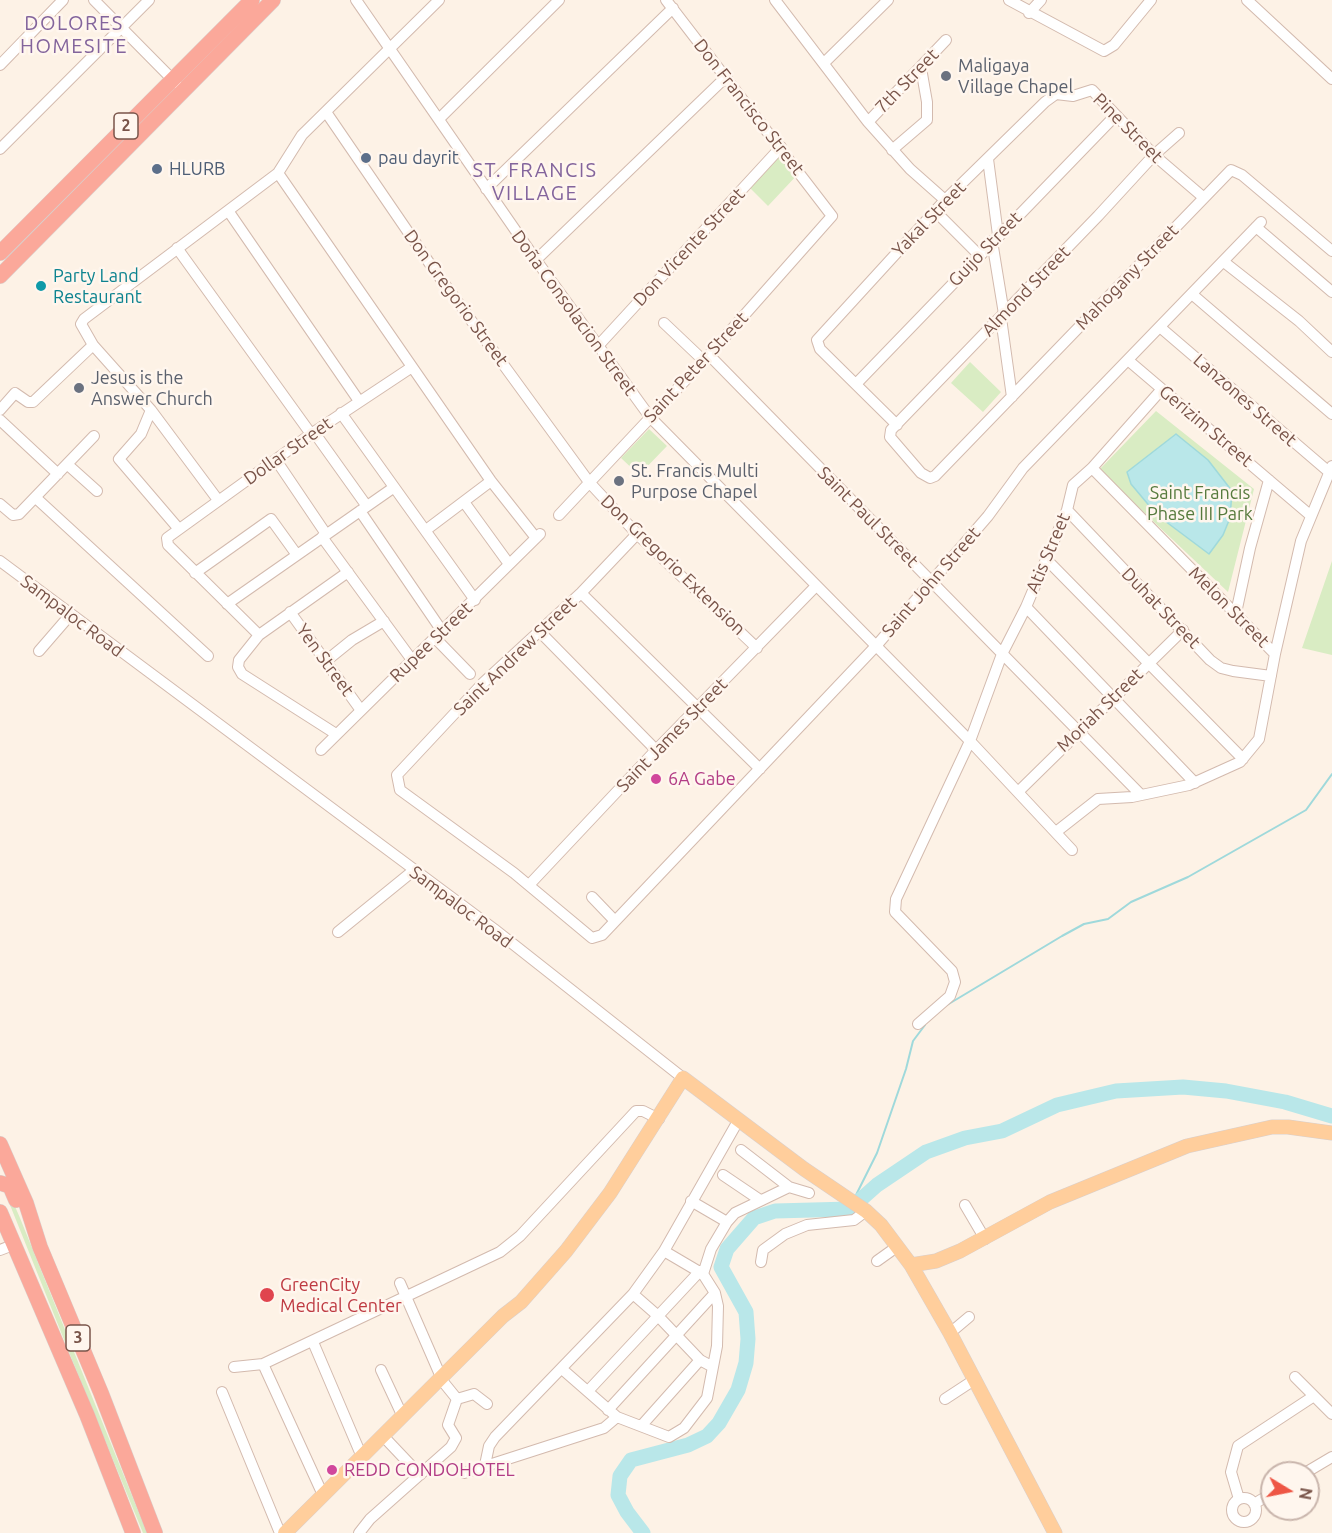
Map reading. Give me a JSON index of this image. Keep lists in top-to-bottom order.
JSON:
{
  "streets": {
    "highway": ["2", "3"],
    "main road": ["Sampaloc Road"],
    "street": [
      "7th Street",
      "Don Francisco Street",
      "Pine Street",
      "Yakal Street",
      "Don Vicente Street",
      "Guijo Street",
      "Mahogany Street",
      "Almond Street",
      "Don Gregorio Street",
      "Doña Consolacion Street",
      "Saint Peter Street",
      "Lanzones Street",
      "Gerizim Street",
      "Dollar Street",
      "Saint Paul Street",
      "Atis Street",
      "Don Gregorio Extension",
      "Saint John Street",
      "Melon Street",
      "Duhat Street",
      "Rupee Street",
      "Saint Andrew Street",
      "Yen Street",
      "Moriah Street",
      "Saint James Street"
    ]
  },
  "crossings": [
    ["Don Francisco Street", "Don Vicente Street"],
    ["Don Francisco Street", "Saint Peter Street"],
    ["Pine Street", "Yakal Street"],
    ["Pine Street", "Guijo Street"],
    ["Pine Street", "Mahogany Street"],
    ["Pine Street", "Almond Street"],
    ["Yakal Street", "Guijo Street"],
    ["Don Vicente Street", "Doña Consolacion Street"],
    ["Mahogany Street", "Almond Street"],
    ["Don Gregorio Street", "Saint Peter Street"],
    ["Don Gregorio Street", "Don Gregorio Extension"],
    ["Doña Consolacion Street", "Saint Peter Street"],
    ["Doña Consolacion Street", "Atis Street"],
    ["Doña Consolacion Street", "Saint John Street"],
    ["Doña Consolacion Street", "Melon Street"],
    ["Doña Consolacion Street", "Moriah Street"],
    ["Doña Consolacion Street", "Saint James Street"],
    ["Saint Peter Street", "Saint Paul Street"],
    ["Saint Peter Street", "Don Gregorio Extension"],
    ["Lanzones Street", "Saint John Street"],
    ["Gerizim Street", "Atis Street"],
    ["Gerizim Street", "Saint John Street"],
    ["Saint Paul Street", "Atis Street"],
    ["Saint Paul Street", "Saint John Street"],
    ["Saint Paul Street", "Melon Street"],
    ["Saint Paul Street", "Moriah Street"],
    ["Atis Street", "Melon Street"],
    ["Atis Street", "Duhat Street"],
    ["Don Gregorio Extension", "Saint Andrew Street"],
    ["Don Gregorio Extension", "Saint James Street"],
    ["Saint John Street", "Saint Andrew Street"],
    ["Saint John Street", "Saint James Street"],
    ["Melon Street", "Duhat Street"],
    ["Duhat Street", "Moriah Street"],
    ["Rupee Street", "Yen Street"],
    ["Saint Andrew Street", "Saint James Street"]
  ],
  "districts": ["DOLORES HOMESITE", "ST. FRANCIS VILLAGE"],
  "parks": ["Saint Francis Phase III Park"],
  "places": [
    "Maligaya Village Chapel",
    "pau dayrit",
    "HLURB",
    "Party Land Restaurant",
    "Jesus is the Answer Church",
    "St. Francis Multi Purpose Chapel",
    "6A Gabe",
    "GreenCity Medical Center",
    "REDD CONDOHOTEL"
  ],
  "north": "right"
}
